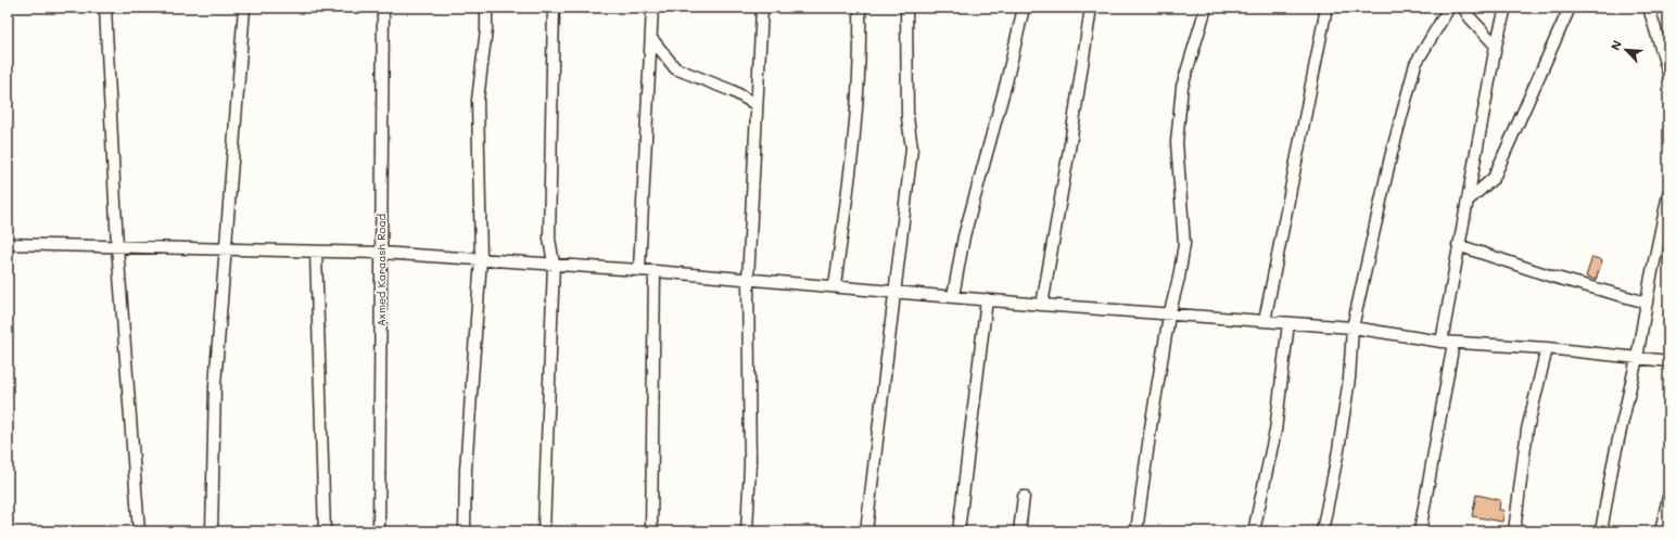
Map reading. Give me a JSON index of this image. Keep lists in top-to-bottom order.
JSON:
{
  "streets": {
    "street": ["Axmed Karaash Road"]
  },
  "north": "top left"
}
